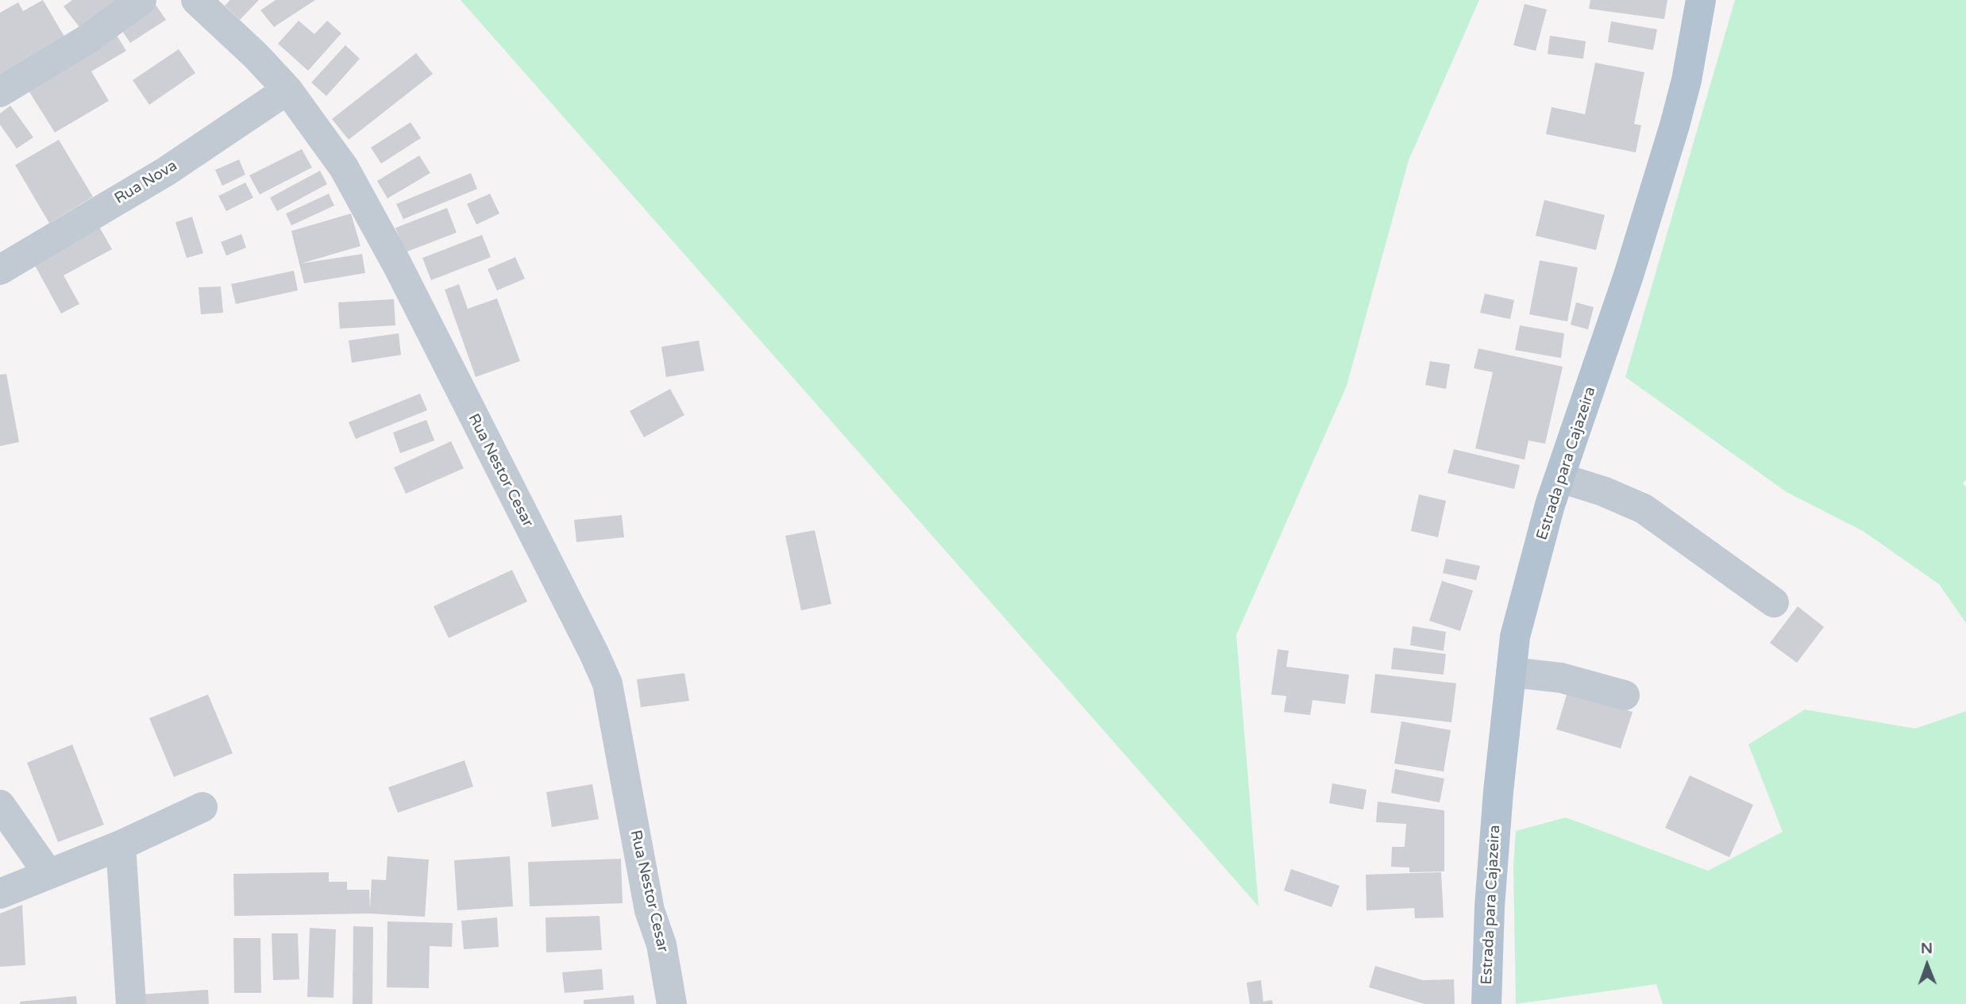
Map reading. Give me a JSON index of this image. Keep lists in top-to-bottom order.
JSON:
{
  "streets": {
    "main road": ["Estrada para Cajazeira"],
    "street": ["Rua Nova", "Rua Nestor Cesar"]
  },
  "crossings": [
    ["Rua Nova", "Rua Nestor Cesar"]
  ],
  "north": "top"
}
